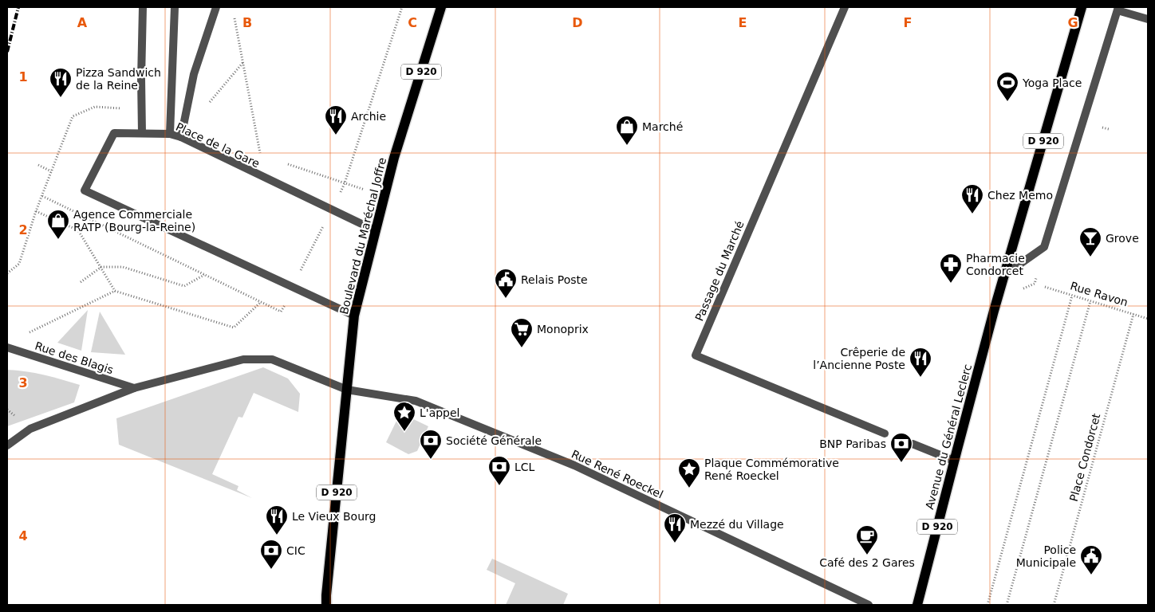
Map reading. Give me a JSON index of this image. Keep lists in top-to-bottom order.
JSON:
{
  "streets": {
    "main road": ["D 920", "Boulevard du Maréchal Joffre", "Avenue du Général Leclerc"],
    "street": [
      "Place de la Gare",
      "Passage du Marché",
      "Rue des Blagis",
      "Rue René Roeckel"
    ],
    "path": ["Rue Ravon", "Place Condorcet"]
  },
  "crossings": [
    ["Place de la Gare", "Boulevard du Maréchal Joffre"],
    ["Boulevard du Maréchal Joffre", "Rue René Roeckel"],
    ["Rue Ravon", "Place Condorcet"]
  ],
  "places": {
    "restaurant": [
      "Pizza Sandwich de la Reine",
      "Archie",
      "Chez Memo",
      "Crêperie de l’Ancienne Poste",
      "Le Vieux Bourg",
      "Mezzé du Village"
    ],
    "sports": ["Yoga Place"],
    "shop": ["Marché", "Agence Commerciale RATP (Bourg-la-Reine)"],
    "bar": ["Grove"],
    "pharmacy": ["Pharmacie Condorcet"],
    "public building": ["Relais Poste", "Police Municipale"],
    "supermarket": ["Monoprix"],
    "place": ["L'appel", "Plaque Commémorative René Roeckel"],
    "bank": [
      "Société Générale",
      "BNP Paribas",
      "LCL",
      "CIC"
    ],
    "cafe": ["Café des 2 Gares"]
  },
  "grid": {
    "columns": [
      "A",
      "B",
      "C",
      "D",
      "E",
      "F",
      "G"
    ],
    "rows": [
      "1",
      "2",
      "3",
      "4"
    ]
  }
}
